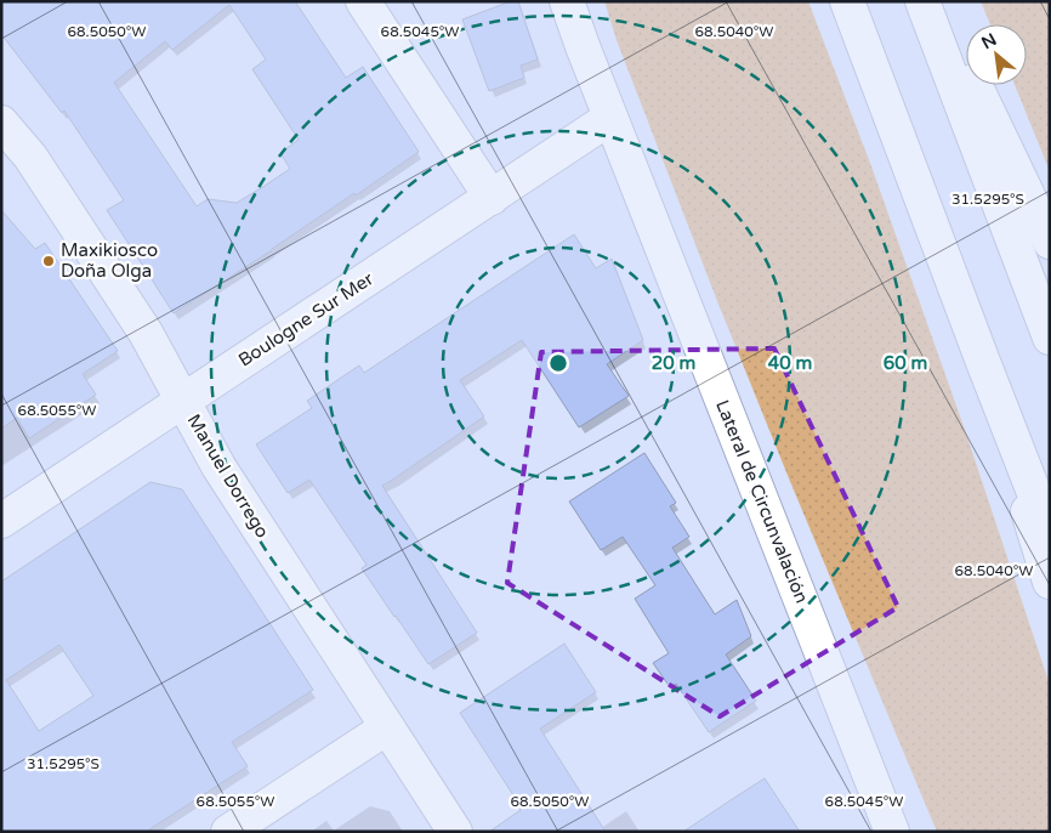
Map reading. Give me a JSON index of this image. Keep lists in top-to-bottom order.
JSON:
{
  "streets": {
    "main road": ["Boulogne Sur Mer", "Manuel Dorrego", "Lateral de Circunvalación"]
  },
  "crossings": [
    ["Boulogne Sur Mer", "Manuel Dorrego"],
    ["Boulogne Sur Mer", "Lateral de Circunvalación"]
  ],
  "places": ["Maxikiosco Doña Olga"],
  "north": "top left",
  "coordinates": [
    "68.5050°W",
    "68.5045°W",
    "68.5040°W",
    "31.5295°S",
    "68.5055°W"
  ],
  "rings": ["20 m", "40 m", "60 m"]
}
